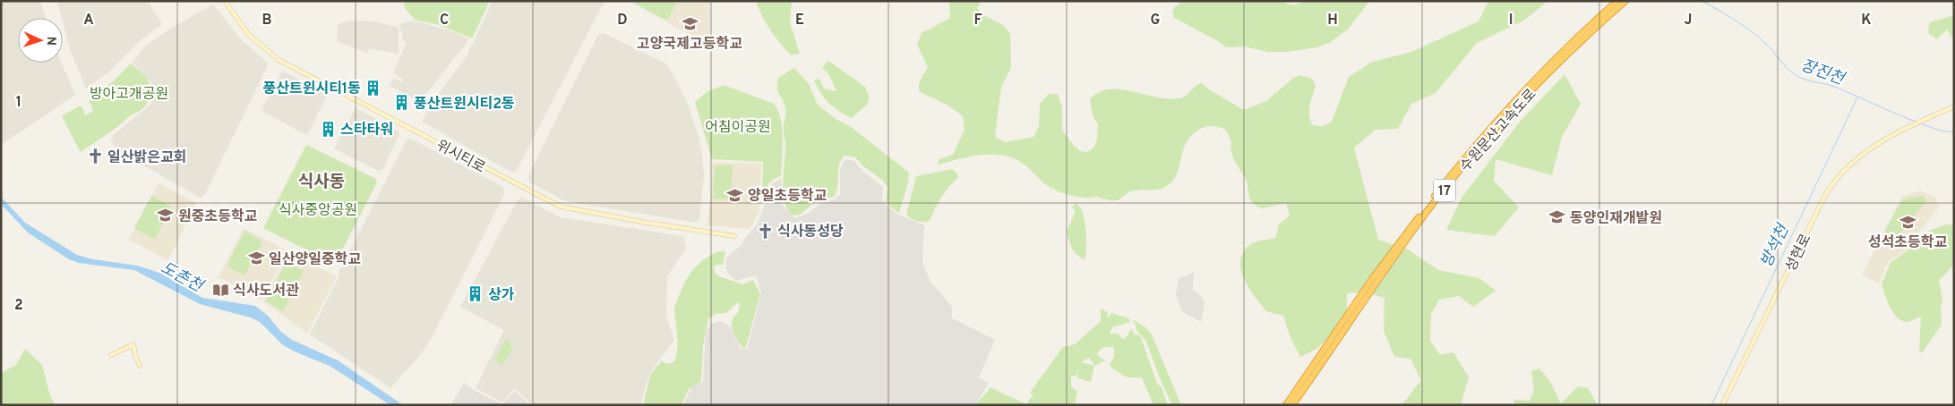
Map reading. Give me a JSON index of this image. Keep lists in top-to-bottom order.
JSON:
{
  "streets": {
    "highway": ["수원문산고속도로", "17"],
    "main road": ["위시티로", "성현로"]
  },
  "districts": ["식사동"],
  "water": ["장진천", "방석천", "도촌천"],
  "parks": ["방아고개공원", "어침이공원", "식사중앙공원"],
  "places": {
    "school or university": [
      "고양국제고등학교",
      "양일초등학교",
      "원중초등학교",
      "동양인재개발원",
      "성석초등학교",
      "일산양일중학교"
    ],
    "building": [
      "풍산트윈시티1동",
      "풍산트윈시티2동",
      "스타타워",
      "상가"
    ],
    "church": ["일산밝은교회", "식사동성당"],
    "library": ["식사도서관"]
  },
  "north": "right",
  "grid": {
    "columns": [
      "A",
      "B",
      "C",
      "D",
      "E",
      "F",
      "G",
      "H",
      "I",
      "J",
      "K"
    ],
    "rows": ["1", "2"]
  }
}
